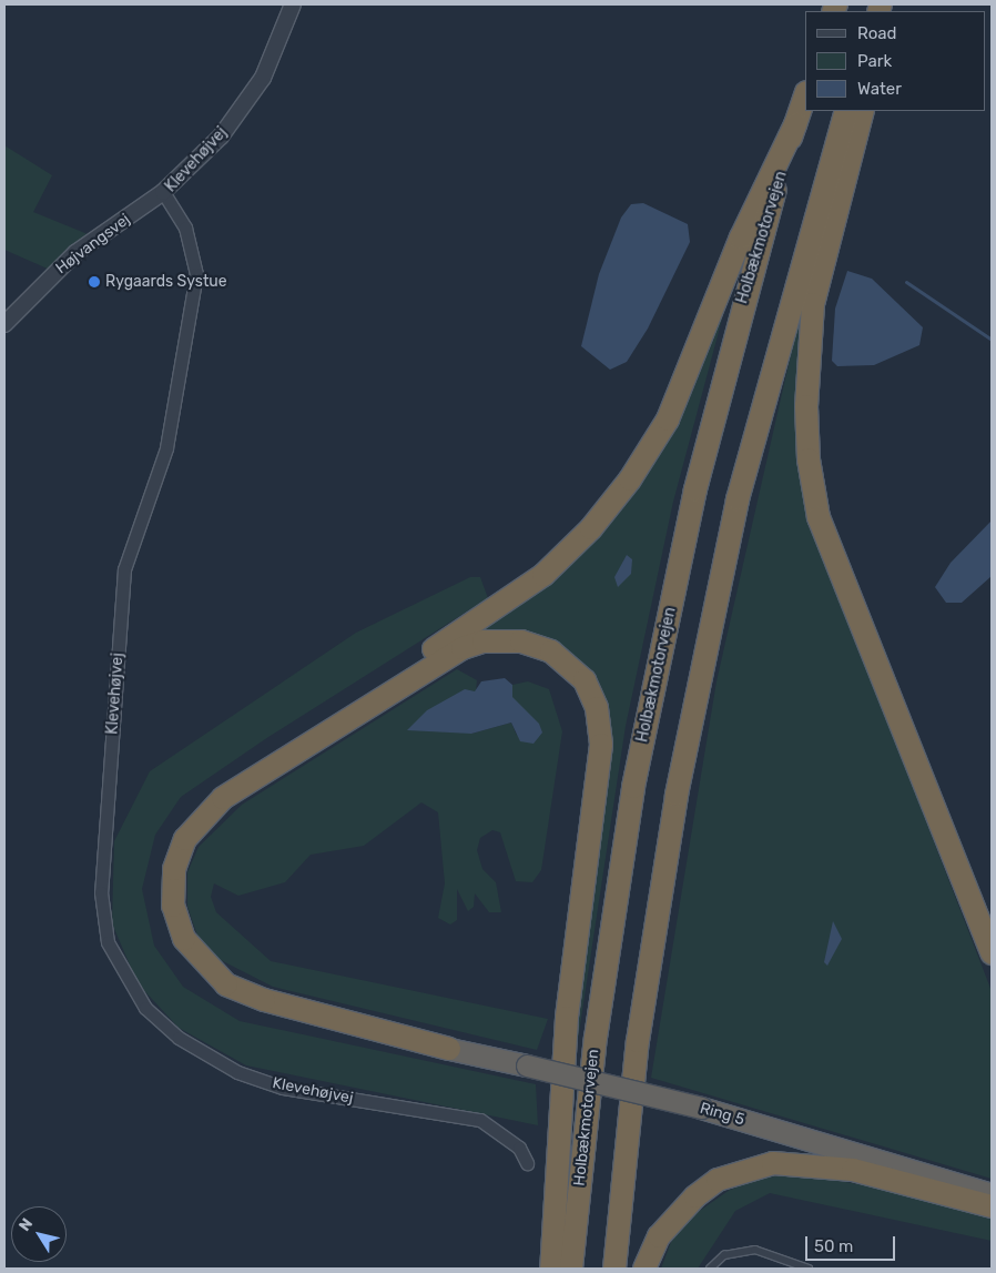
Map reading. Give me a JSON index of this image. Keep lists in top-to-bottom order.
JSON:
{
  "streets": {
    "highway": ["Holbækmotorvejen", "Ring 5"],
    "street": ["Klevehøjvej", "Højvangsvej"]
  },
  "crossings": [
    ["Klevehøjvej", "Højvangsvej"]
  ],
  "places": ["Rygaards Systue"],
  "legend": ["Road", "Park", "Water"],
  "scale_bar": "50 m",
  "north": "top left"
}
